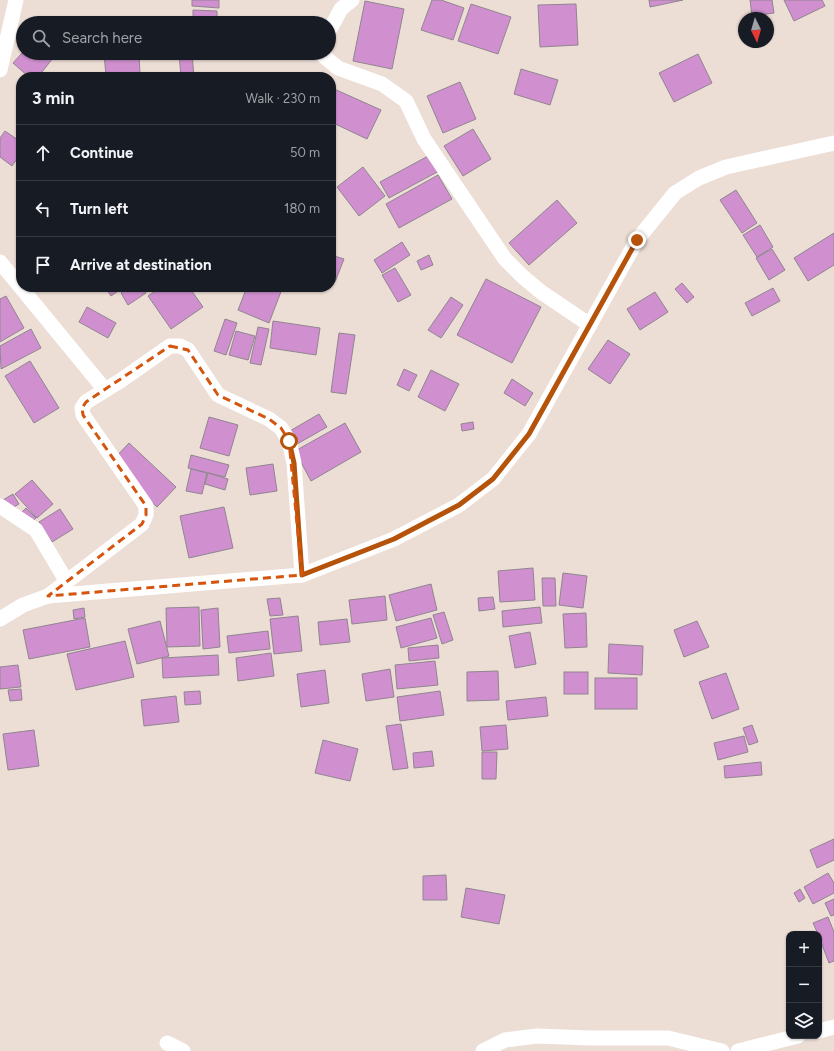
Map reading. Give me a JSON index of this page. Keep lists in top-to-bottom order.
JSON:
{
  "north": "bottom",
  "page": {
    "search": "Search here",
    "heading": ["3 min", "Walk · 230 m"],
    "list": [
      ["Continue", "50 m"],
      ["Turn left", "180 m"],
      "Arrive at destination"
    ],
    "map_buttons": ["+", "−"]
  }
}
